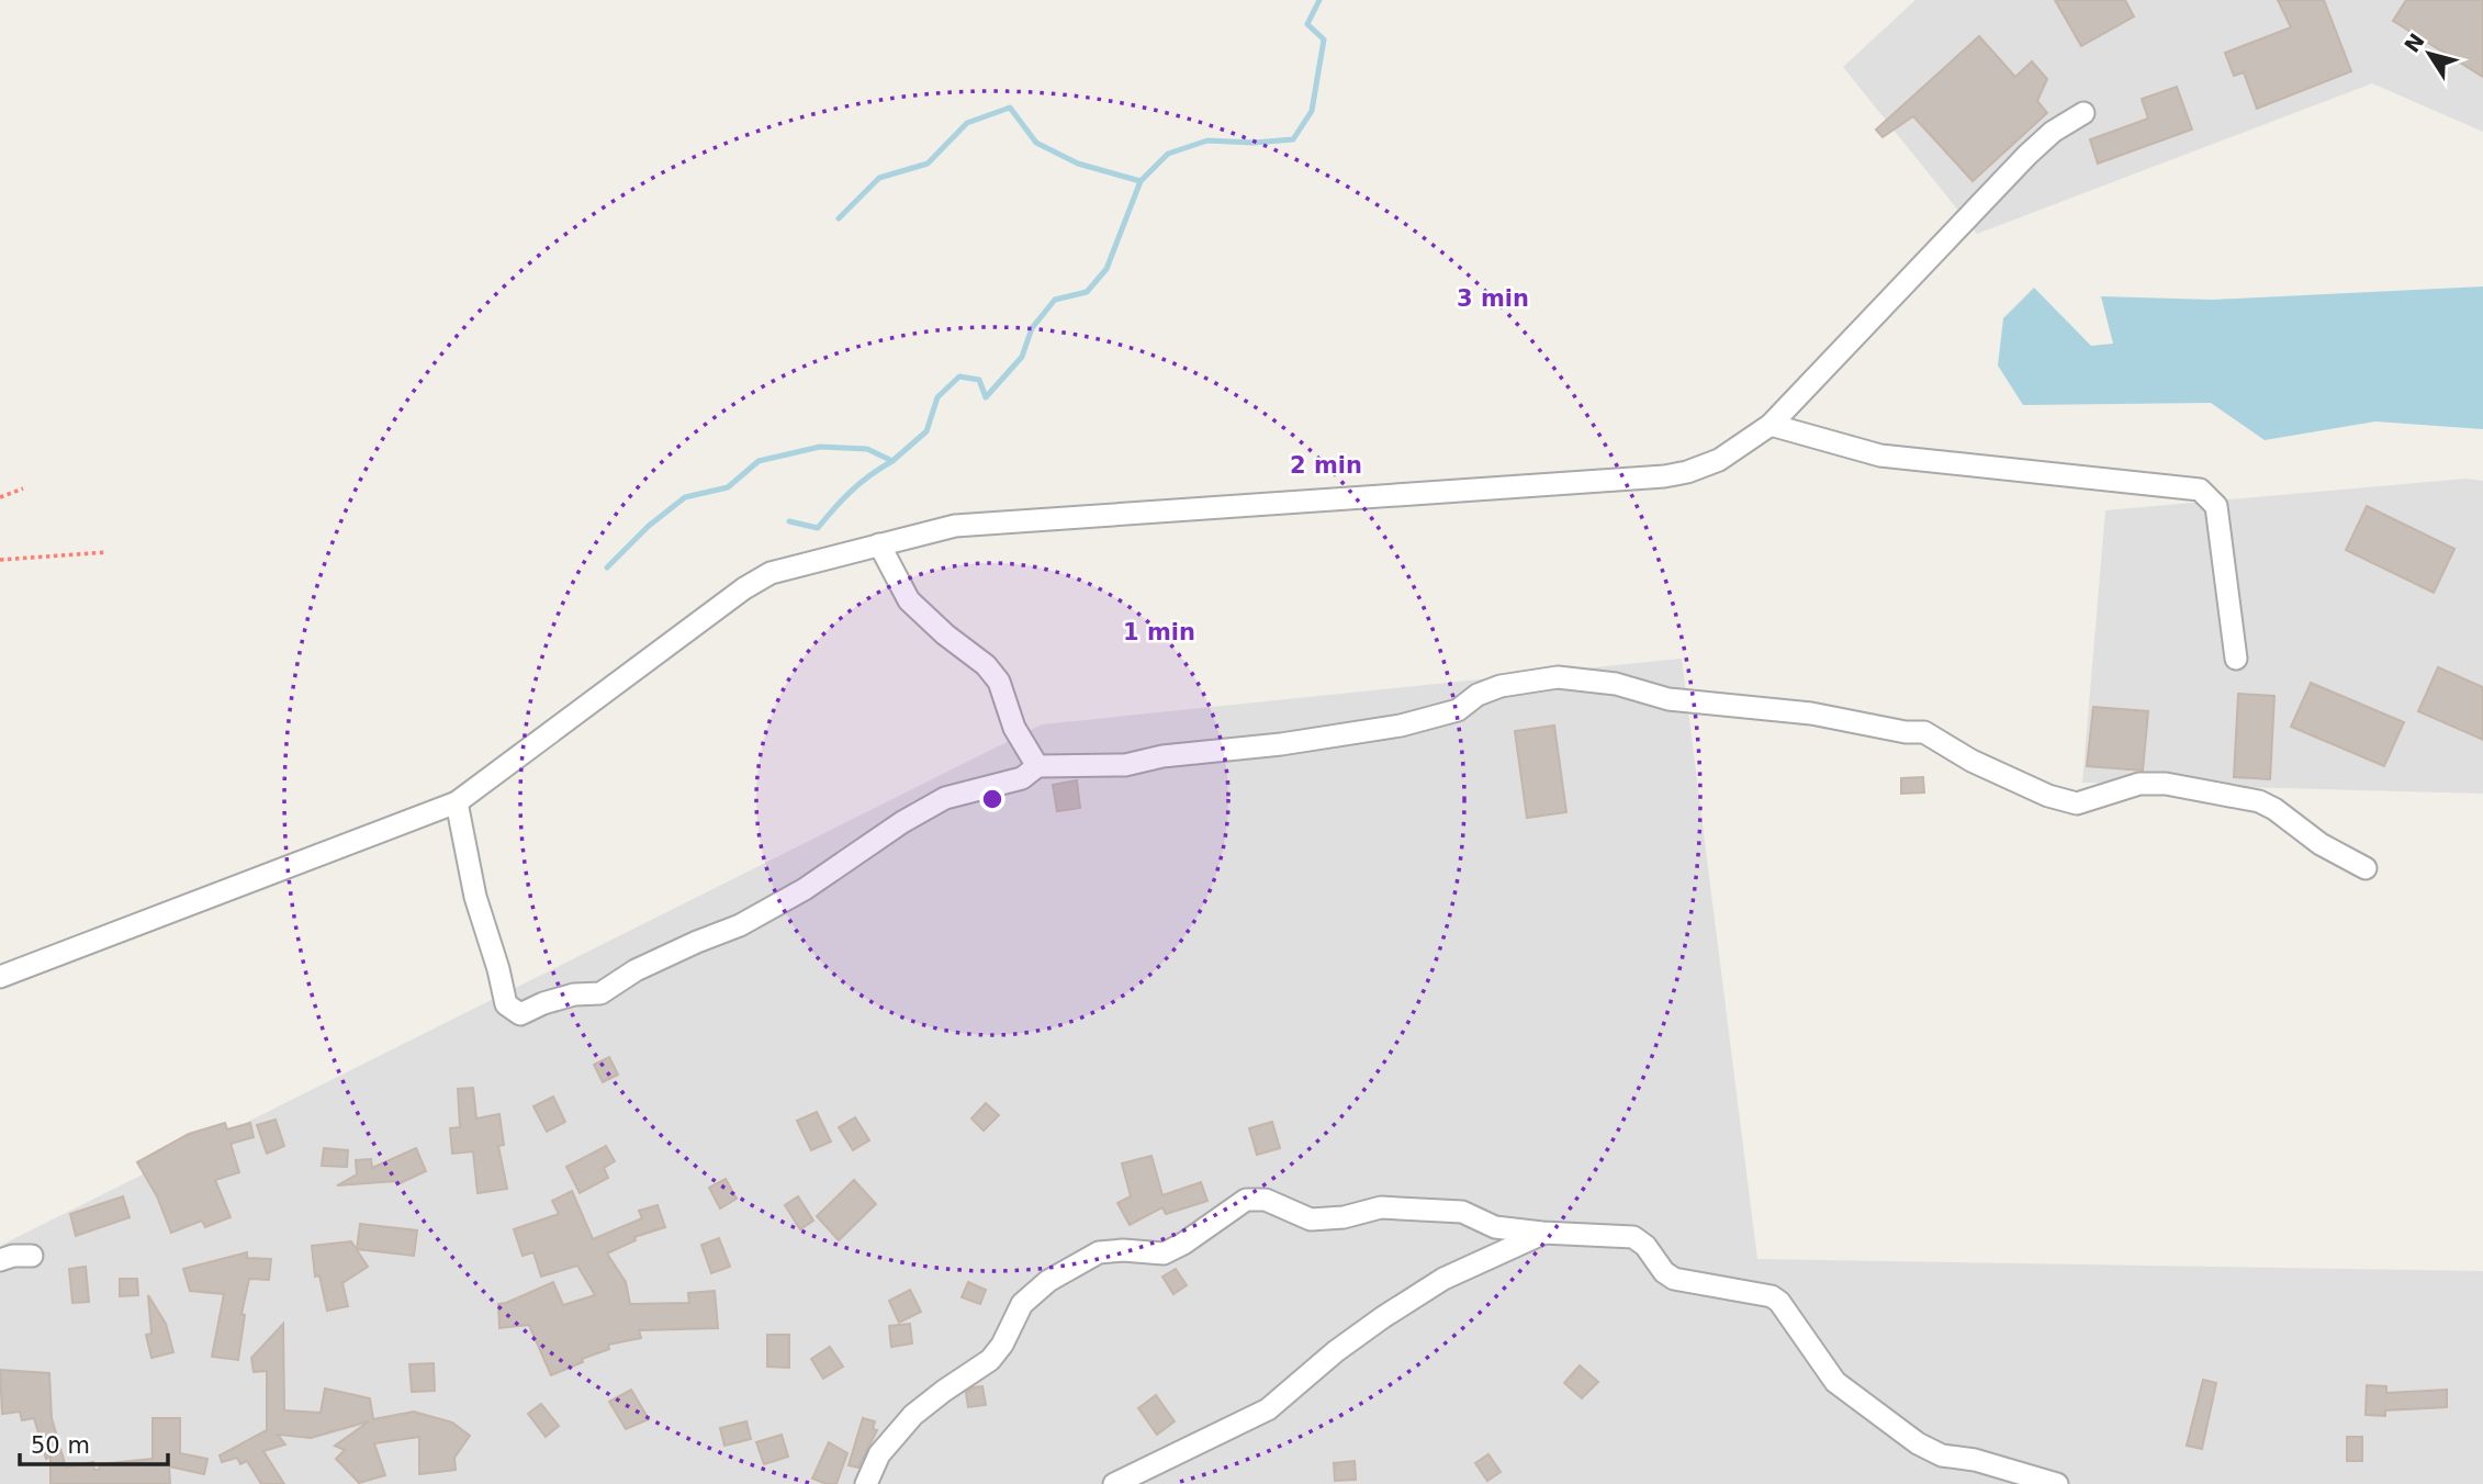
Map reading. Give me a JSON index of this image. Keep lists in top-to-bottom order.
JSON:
{
  "scale_bar": "50 m",
  "north": "top left",
  "rings": ["3 min", "2 min", "1 min"]
}
